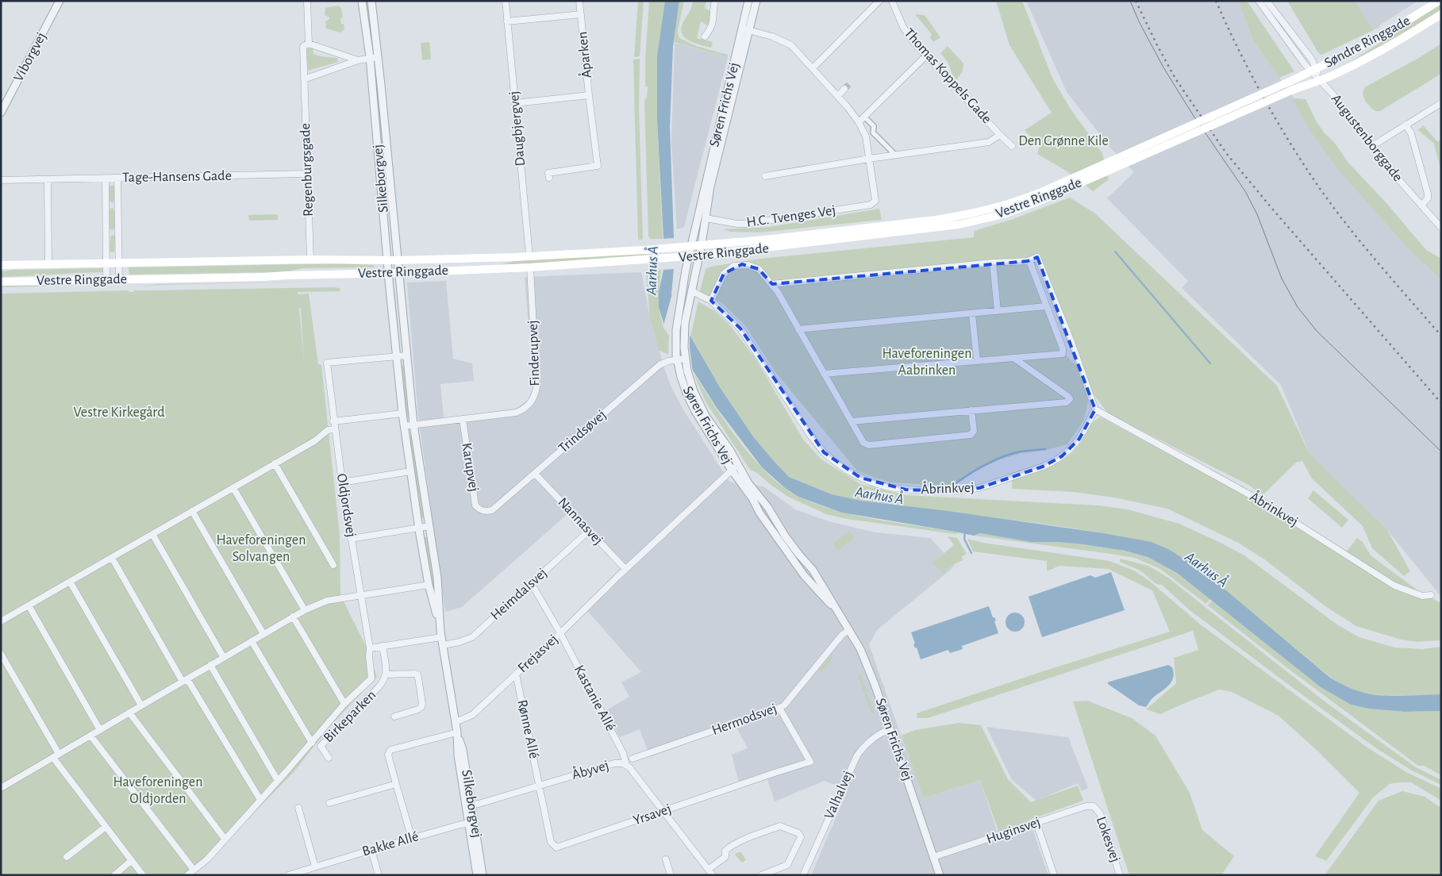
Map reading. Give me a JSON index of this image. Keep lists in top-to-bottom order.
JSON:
{
  "streets": {
    "main road": ["Søndre Ringgade", "Vestre Ringgade"],
    "street": [
      "Åparken",
      "Viborgvej",
      "Thomas Koppels Gade",
      "Søren Frichs Vej",
      "Daugbjergvej",
      "Augustenborggade",
      "Regenburgsgade",
      "Tage-Hansens Gade",
      "Silkeborgvej",
      "H.C. Tvenges Vej",
      "Finderupvej",
      "Trindsøvej",
      "Karupvej",
      "Åbrinkvej",
      "Oldjordsvej",
      "Nannasvej",
      "Heimdalsvej",
      "Frejasvej",
      "Kastanie Allé",
      "Birkeparken",
      "Hermodsvej",
      "Rønne Allé",
      "Åbyvej",
      "Valhalvej",
      "Yrsavej",
      "Huginsvej",
      "Lokesvej",
      "Bakke Allé"
    ]
  },
  "crossings": [
    ["Søndre Ringgade", "Augustenborggade"],
    ["Søndre Ringgade", "Vestre Ringgade"],
    ["Åparken", "Daugbjergvej"],
    ["Søren Frichs Vej", "Vestre Ringgade"],
    ["Søren Frichs Vej", "H.C. Tvenges Vej"],
    ["Søren Frichs Vej", "Trindsøvej"],
    ["Søren Frichs Vej", "Åbrinkvej"],
    ["Søren Frichs Vej", "Frejasvej"],
    ["Søren Frichs Vej", "Hermodsvej"],
    ["Søren Frichs Vej", "Valhalvej"],
    ["Søren Frichs Vej", "Huginsvej"],
    ["Daugbjergvej", "Vestre Ringgade"],
    ["Regenburgsgade", "Tage-Hansens Gade"],
    ["Regenburgsgade", "Vestre Ringgade"],
    ["Silkeborgvej", "Vestre Ringgade"],
    ["Silkeborgvej", "Finderupvej"],
    ["Silkeborgvej", "Oldjordsvej"],
    ["Silkeborgvej", "Heimdalsvej"],
    ["Silkeborgvej", "Frejasvej"],
    ["Silkeborgvej", "Åbyvej"],
    ["Silkeborgvej", "Bakke Allé"],
    ["Vestre Ringgade", "Finderupvej"],
    ["Finderupvej", "Karupvej"],
    ["Trindsøvej", "Karupvej"],
    ["Trindsøvej", "Nannasvej"],
    ["Nannasvej", "Heimdalsvej"],
    ["Nannasvej", "Frejasvej"],
    ["Heimdalsvej", "Kastanie Allé"],
    ["Frejasvej", "Kastanie Allé"],
    ["Frejasvej", "Rønne Allé"],
    ["Kastanie Allé", "Åbyvej"],
    ["Hermodsvej", "Yrsavej"],
    ["Rønne Allé", "Åbyvej"],
    ["Rønne Allé", "Yrsavej"],
    ["Åbyvej", "Yrsavej"],
    ["Huginsvej", "Lokesvej"]
  ],
  "water": ["Aarhus Å"],
  "parks": [
    "Den Grønne Kile",
    "Haveforeningen Aabrinken",
    "Vestre Kirkegård",
    "Haveforeningen Solvangen",
    "Haveforeningen Oldjorden"
  ]
}
